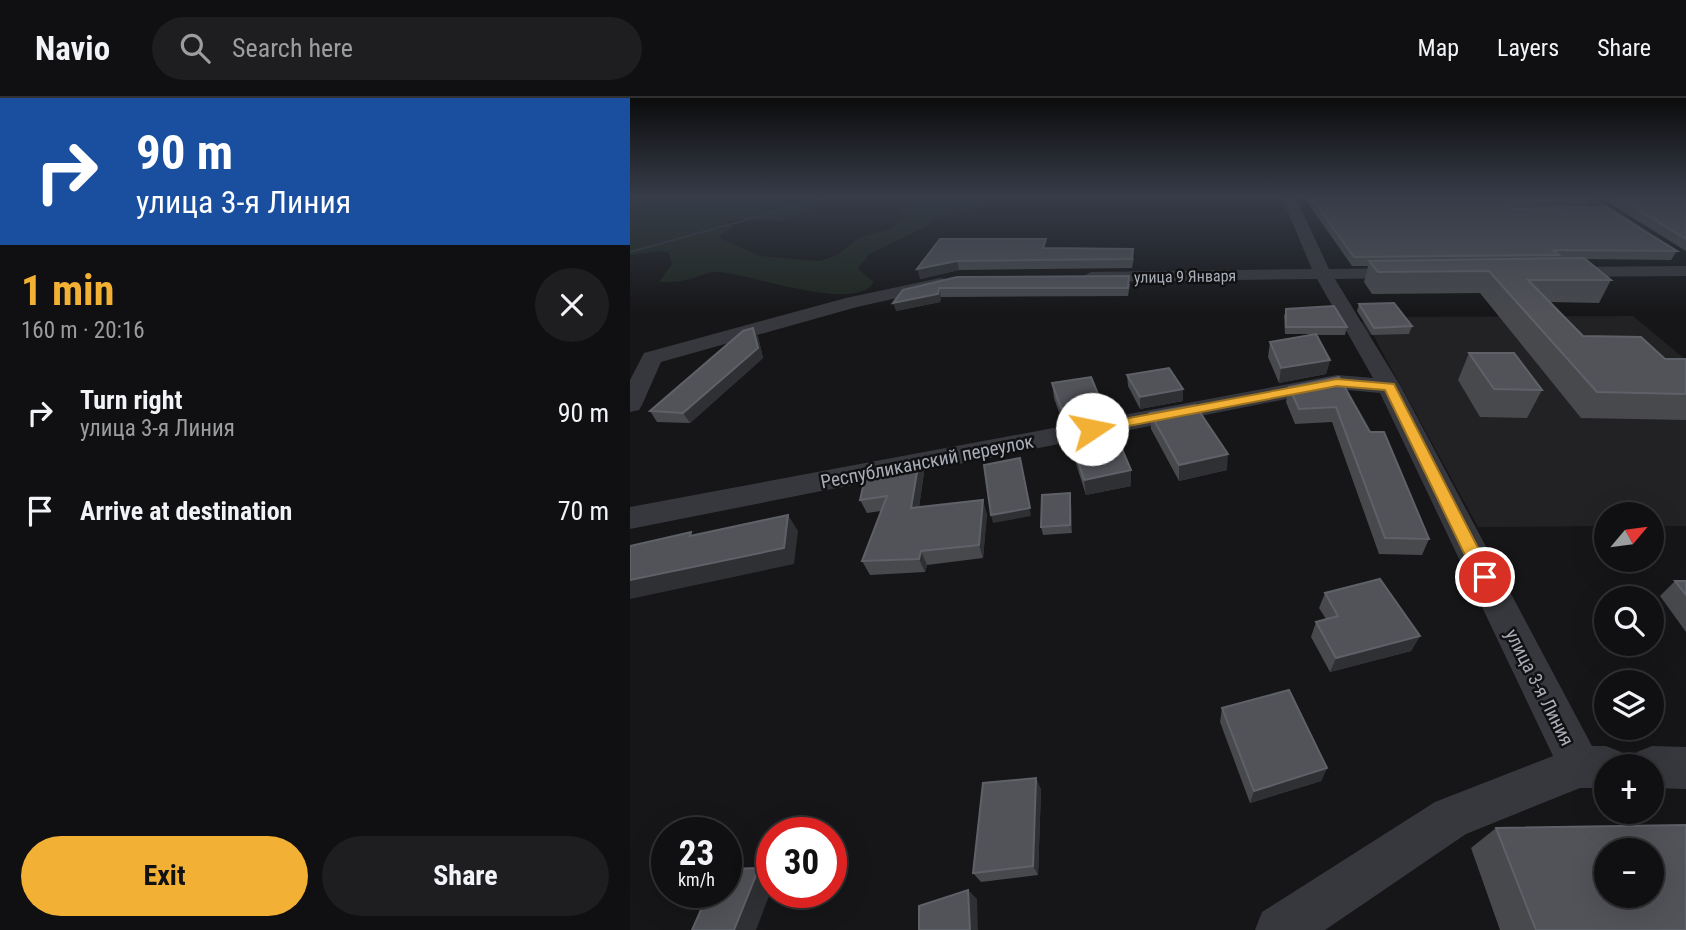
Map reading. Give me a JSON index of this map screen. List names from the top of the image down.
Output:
{
  "streets": {
    "street": ["улица 9 Января", "Республиканский переулок", "улица 3-я Линия"]
  },
  "crossings": [
    ["улица 9 Января", "улица 3-я Линия"],
    ["Республиканский переулок", "улица 3-я Линия"]
  ],
  "north": "top right",
  "page": {
    "header": "Navio",
    "search": "Search here",
    "nav": ["Map", "Layers", "Share"],
    "turn": ["90 m", "улица 3-я Линия"],
    "heading": ["1 min", "160 m · 20:16"],
    "list": [
      {
        "name": "Turn right",
        "note": "улица 3-я Линия",
        "value": "90 m"
      },
      {
        "name": "Arrive at destination",
        "value": "70 m"
      }
    ],
    "map_buttons": ["+", "−"],
    "speed": "23 km/h",
    "limit": "30",
    "buttons": ["Exit", "Share"]
  }
}
